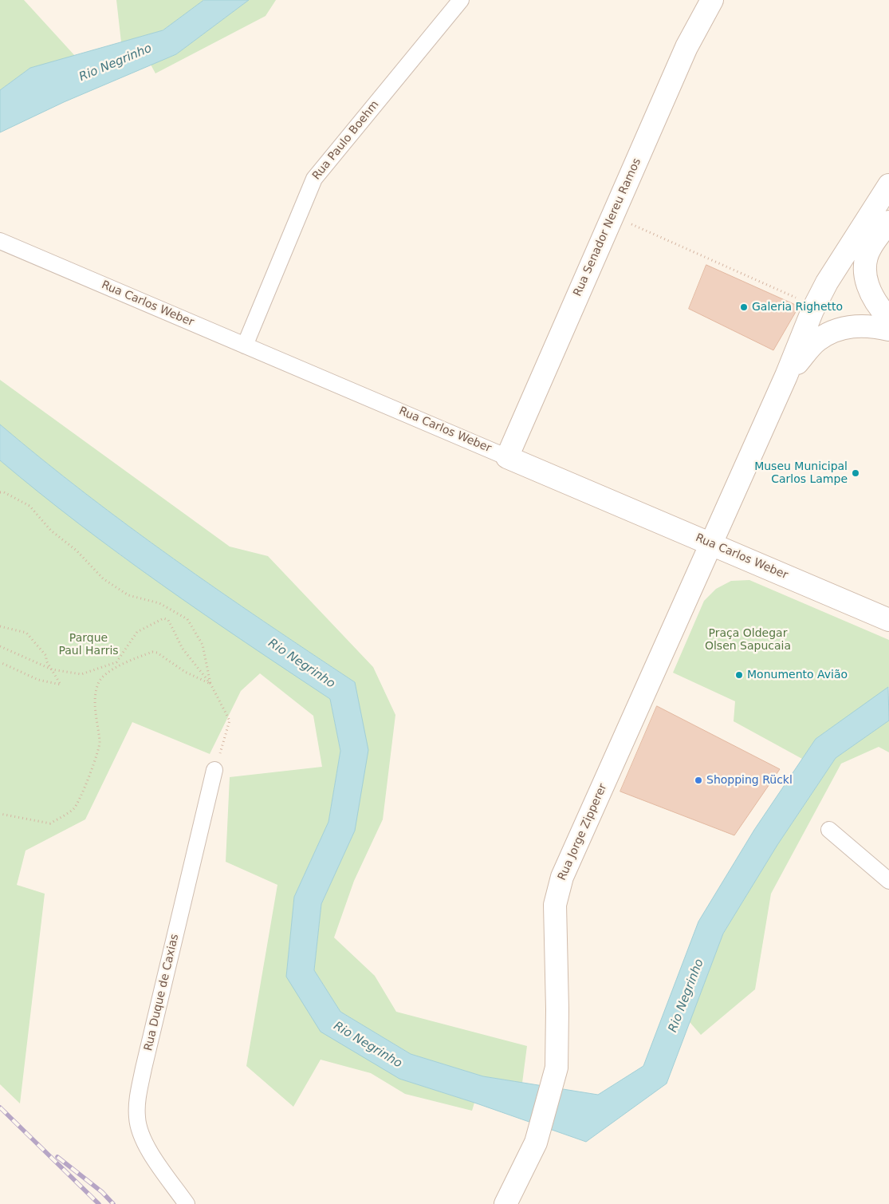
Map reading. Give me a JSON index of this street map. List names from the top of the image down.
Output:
{
  "streets": {
    "main road": ["Rua Senador Nereu Ramos", "Rua Carlos Weber", "Rua Jorge Zipperer"],
    "street": ["Rua Paulo Boehm", "Rua Duque de Caxias"]
  },
  "crossings": [
    ["Rua Paulo Boehm", "Rua Carlos Weber"],
    ["Rua Senador Nereu Ramos", "Rua Carlos Weber"],
    ["Rua Carlos Weber", "Rua Jorge Zipperer"]
  ],
  "water": ["Rio Negrinho"],
  "parks": ["Praça Oldegar Olsen Sapucaia", "Parque Paul Harris"],
  "places": [
    "Galeria Righetto",
    "Museu Municipal Carlos Lampe",
    "Monumento Avião",
    "Shopping Rückl"
  ]
}
